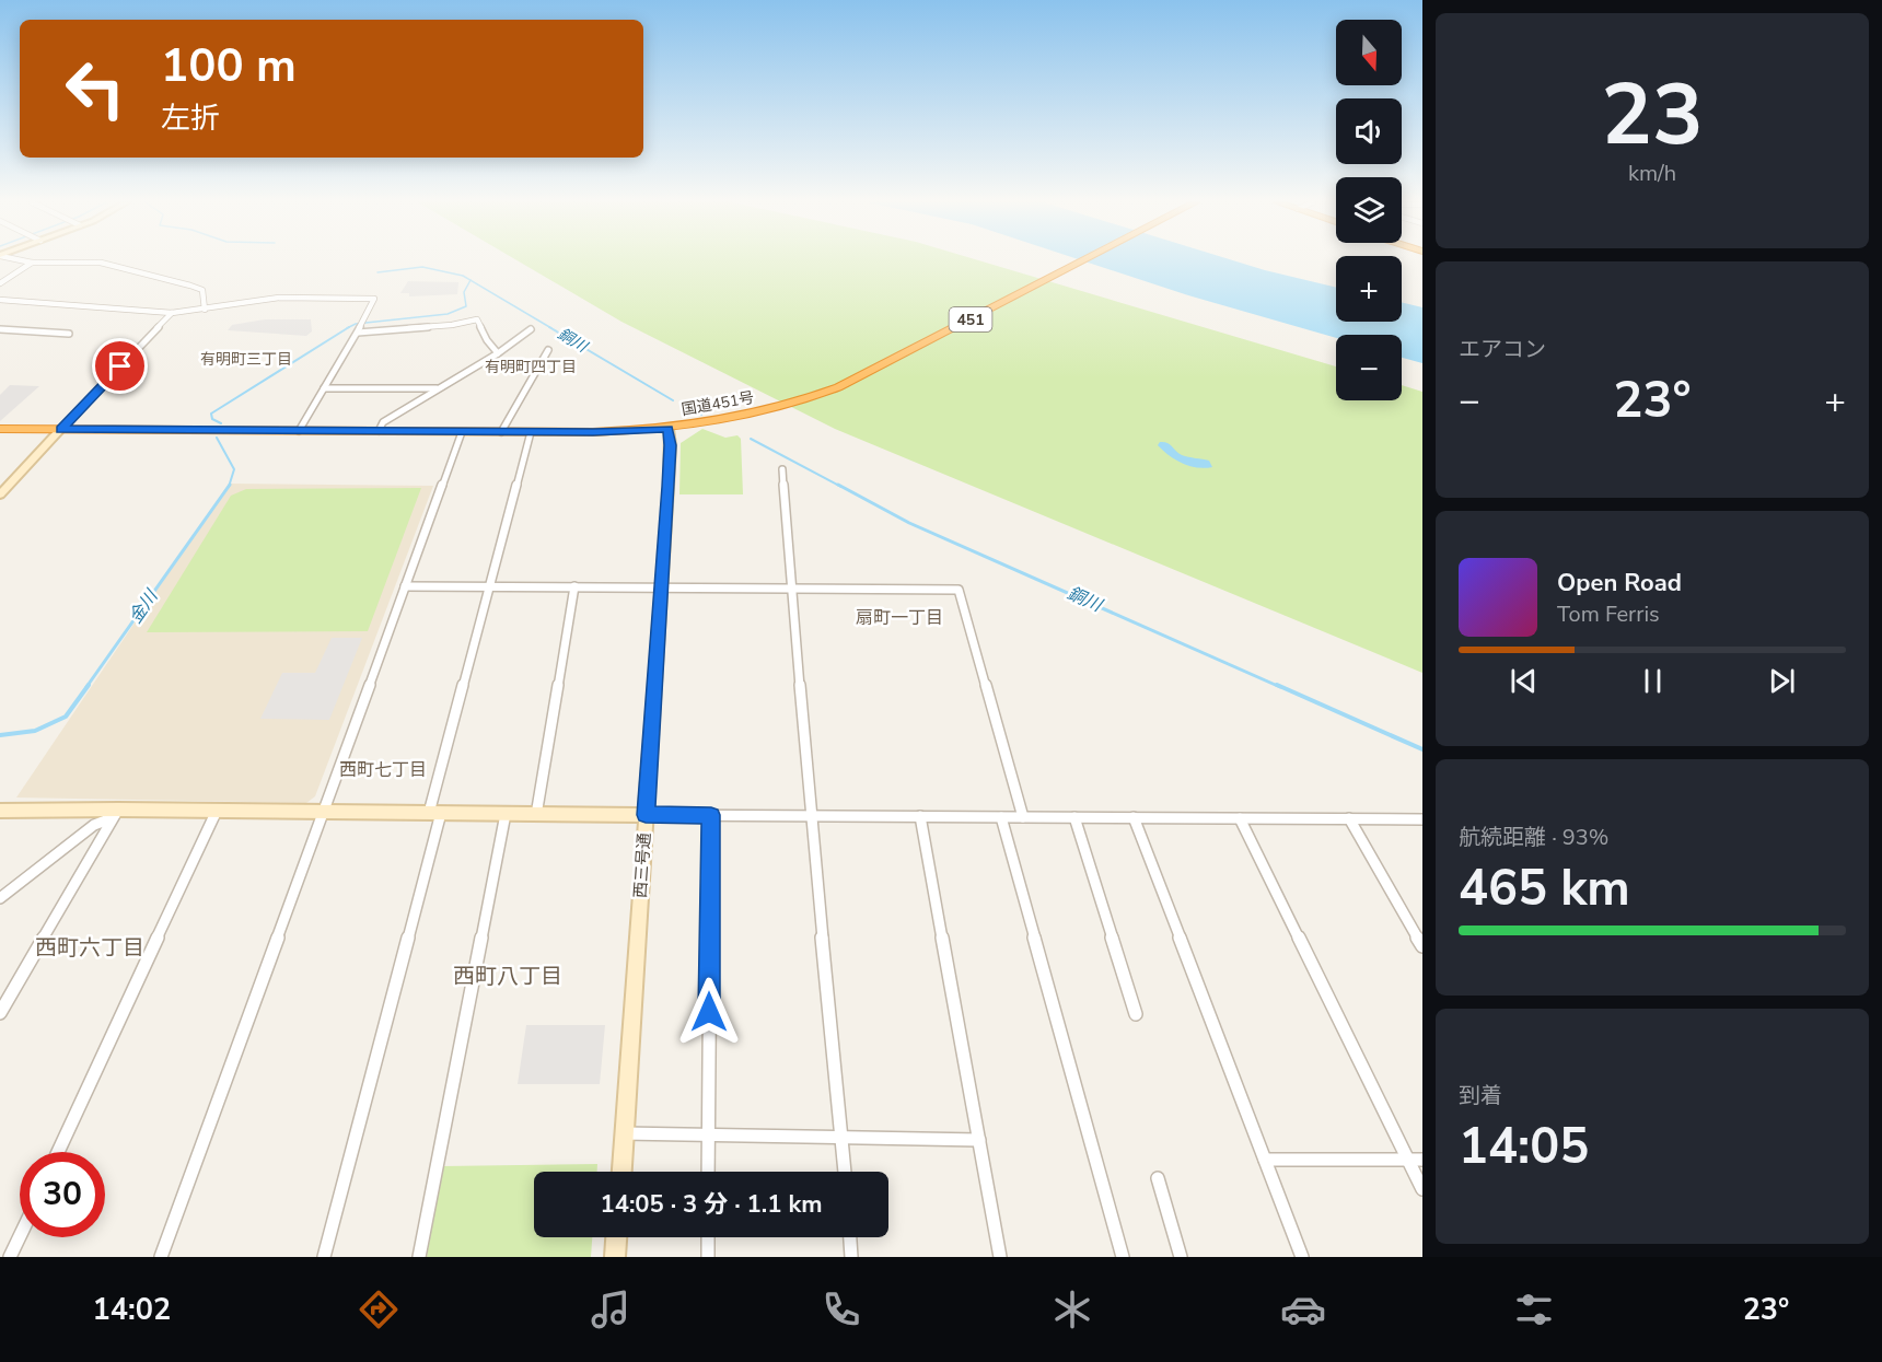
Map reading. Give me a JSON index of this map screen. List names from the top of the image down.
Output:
{
  "streets": {
    "highway": ["451", "国道451号"],
    "street": ["西三号通"]
  },
  "crossings": [
    ["国道451号", "西三号通"]
  ],
  "districts": [
    "有明町三丁目",
    "有明町四丁目",
    "扇町一丁目",
    "西町七丁目",
    "西町六丁目",
    "西町八丁目"
  ],
  "water": ["銅川", "金川"],
  "north": "bottom",
  "page": {
    "tile": [
      ["23", "km/h"],
      "エアコン",
      ["航続距離 · 93%", "465 km"],
      ["到着", "14:05"]
    ],
    "map_buttons": ["+", "−"],
    "turn": ["100 m", "左折"],
    "heat": ["−", "23°", "+"],
    "song": ["Open Road", "Tom Ferris"],
    "limit": "30",
    "trip": "14:05 · 3 分 · 1.1 km",
    "tabs": ["14:02", "23°"]
  }
}
